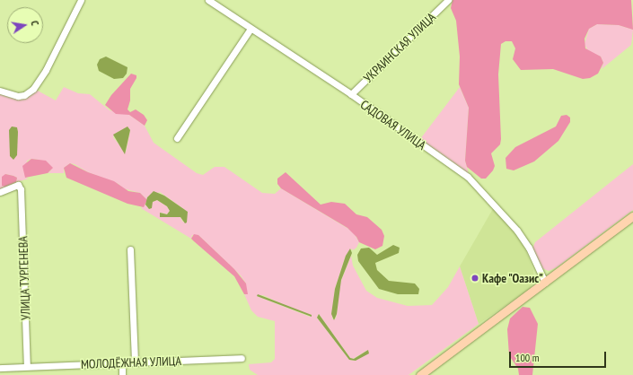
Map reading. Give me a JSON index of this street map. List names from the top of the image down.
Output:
{
  "streets": {
    "street": [
      "УКРАИНСКАЯ УЛИЦА",
      "САДОВАЯ УЛИЦА",
      "УЛИЦА ТУРГЕНЕВА",
      "МОЛОДЁЖНАЯ УЛИЦА"
    ]
  },
  "crossings": [
    ["УКРАИНСКАЯ УЛИЦА", "САДОВАЯ УЛИЦА"],
    ["УЛИЦА ТУРГЕНЕВА", "МОЛОДЁЖНАЯ УЛИЦА"]
  ],
  "places": ["Кафе \"Оазис\""],
  "scale_bar": "100 m",
  "north": "right"
}
